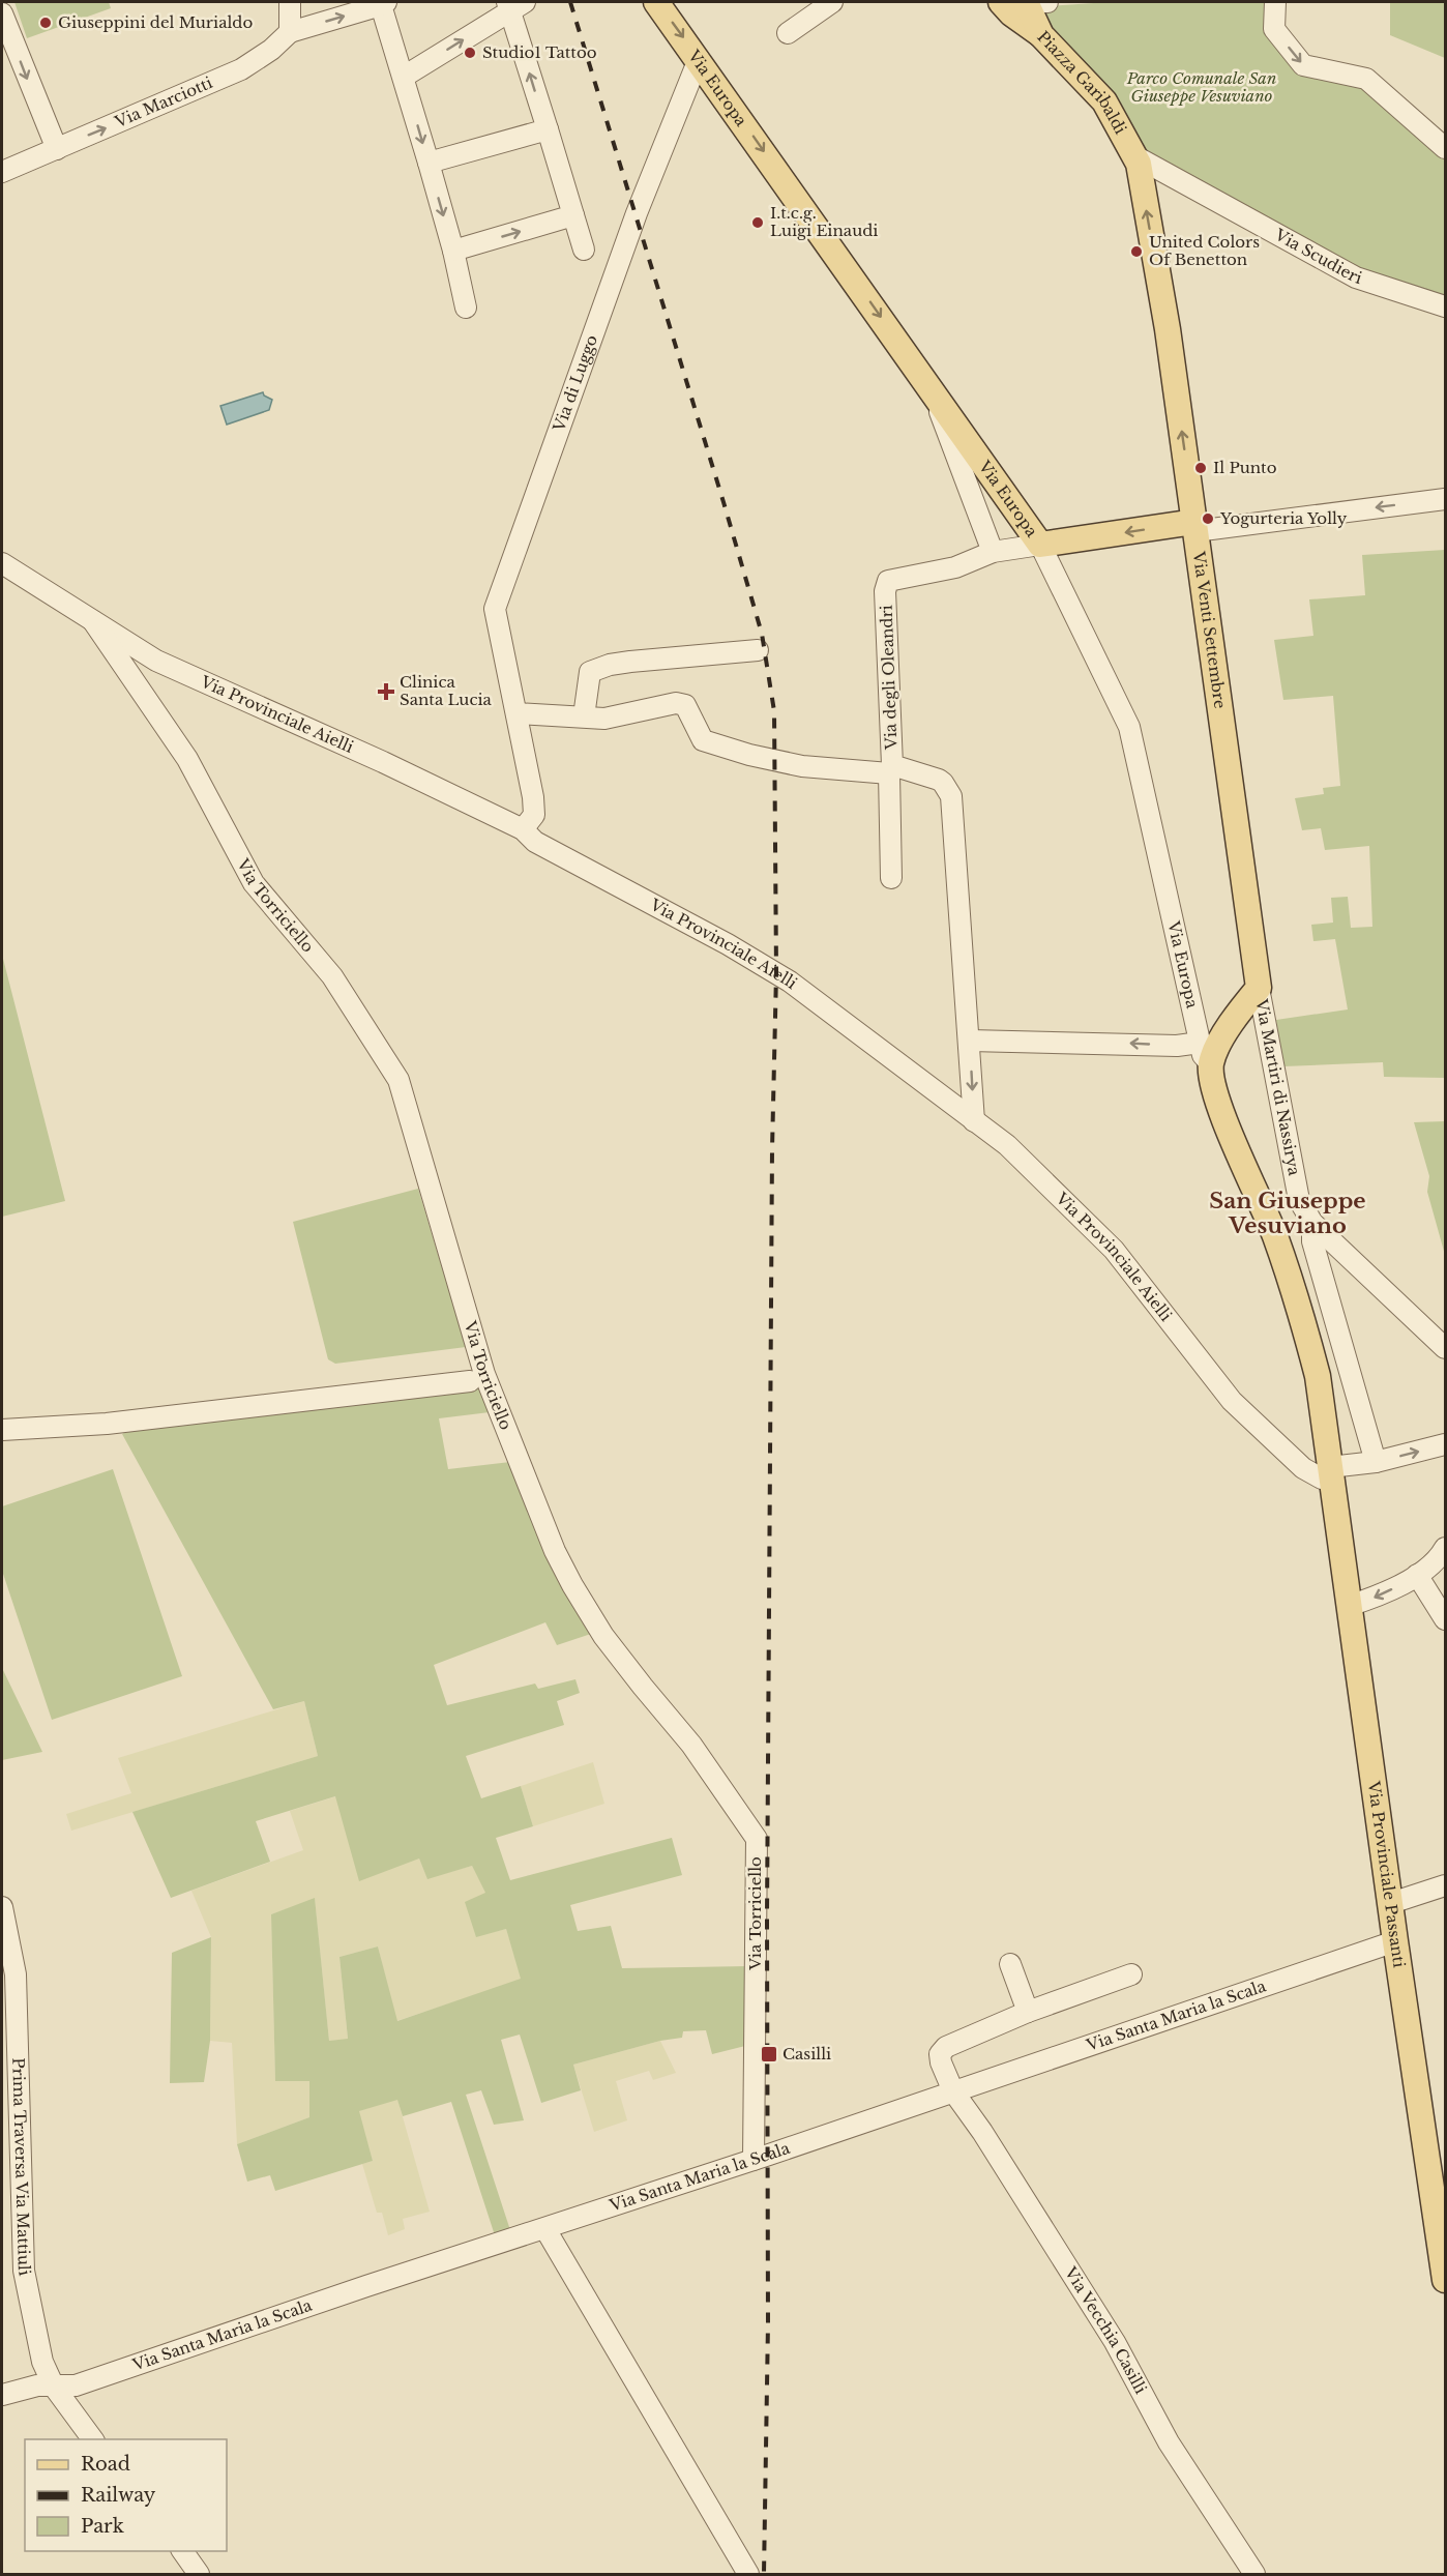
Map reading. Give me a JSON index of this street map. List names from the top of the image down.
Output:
{
  "streets": {
    "main road": [
      "Piazza Garibaldi",
      "Via Europa",
      "Via Venti Settembre",
      "Via Provinciale Passanti"
    ],
    "street": [
      "Via Marciotti",
      "Via Scudieri",
      "Via di Luggo",
      "Via degli Oleandri",
      "Via Provinciale Aielli",
      "Via Torriciello",
      "Via Martiri di Nassirya",
      "Via Santa Maria la Scala",
      "Prima Traversa Via Mattiuli",
      "Via Vecchia Casilli"
    ]
  },
  "crossings": [
    ["Piazza Garibaldi", "Via Scudieri"],
    ["Piazza Garibaldi", "Via Venti Settembre"],
    ["Via Europa", "Via di Luggo"],
    ["Via Europa", "Via degli Oleandri"],
    ["Via Europa", "Via Provinciale Passanti"],
    ["Via Scudieri", "Via Venti Settembre"],
    ["Via di Luggo", "Via Provinciale Aielli"],
    ["Via Venti Settembre", "Via Martiri di Nassirya"],
    ["Via degli Oleandri", "Via Provinciale Aielli"],
    ["Via Provinciale Aielli", "Via Torriciello"],
    ["Via Provinciale Aielli", "Via Provinciale Passanti"],
    ["Via Torriciello", "Via Santa Maria la Scala"],
    ["Via Provinciale Passanti", "Via Santa Maria la Scala"],
    ["Via Santa Maria la Scala", "Prima Traversa Via Mattiuli"],
    ["Via Santa Maria la Scala", "Via Vecchia Casilli"]
  ],
  "one_way": ["Via Europa", "Via Marciotti", "Via Venti Settembre"],
  "districts": ["San Giuseppe Vesuviano"],
  "parks": ["Parco Comunale San Giuseppe Vesuviano"],
  "places": {
    "other": [
      "Giuseppini del Murialdo",
      "Studio1 Tattoo",
      "I.t.c.g. Luigi Einaudi",
      "United Colors Of Benetton",
      "Il Punto",
      "Yogurteria Yolly"
    ],
    "health": ["Clinica Santa Lucia"],
    "transit": ["Casilli"]
  },
  "legend": ["Road", "Railway", "Park"]
}
